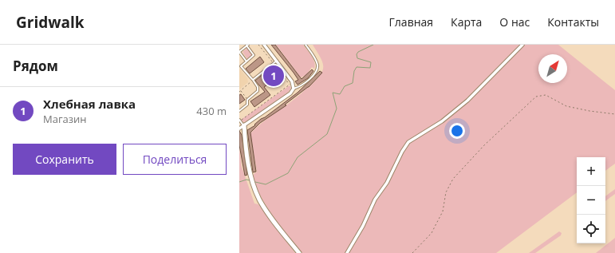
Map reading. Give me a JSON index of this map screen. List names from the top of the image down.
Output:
{
  "north": "top right",
  "page": {
    "header": "Gridwalk",
    "nav": [
      "Главная",
      "Карта",
      "О нас",
      "Контакты"
    ],
    "heading": "Рядом",
    "pins": "1",
    "list": [
      {
        "mark": "1",
        "name": "Хлебная лавка",
        "note": "Магазин",
        "value": "430 m"
      }
    ],
    "buttons": ["Сохранить", "Поделиться"],
    "map_buttons": ["+", "−"]
  }
}
